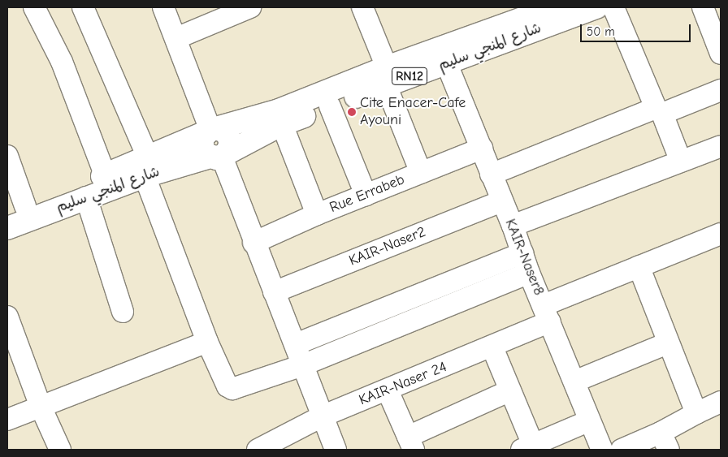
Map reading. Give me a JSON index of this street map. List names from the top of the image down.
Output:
{
  "streets": {
    "main road": ["شارع المنجي سليم", "RN12"],
    "street": [
      "Rue Errabeb",
      "KAIR-Naser2",
      "KAIR-Naser8",
      "KAIR-Naser 24"
    ]
  },
  "crossings": [
    ["شارع المنجي سليم", "KAIR-Naser8"],
    ["Rue Errabeb", "KAIR-Naser8"],
    ["KAIR-Naser2", "KAIR-Naser8"],
    ["KAIR-Naser8", "KAIR-Naser 24"]
  ],
  "places": ["Cite Enacer-Cafe Ayouni"],
  "scale_bar": "50 m"
}
